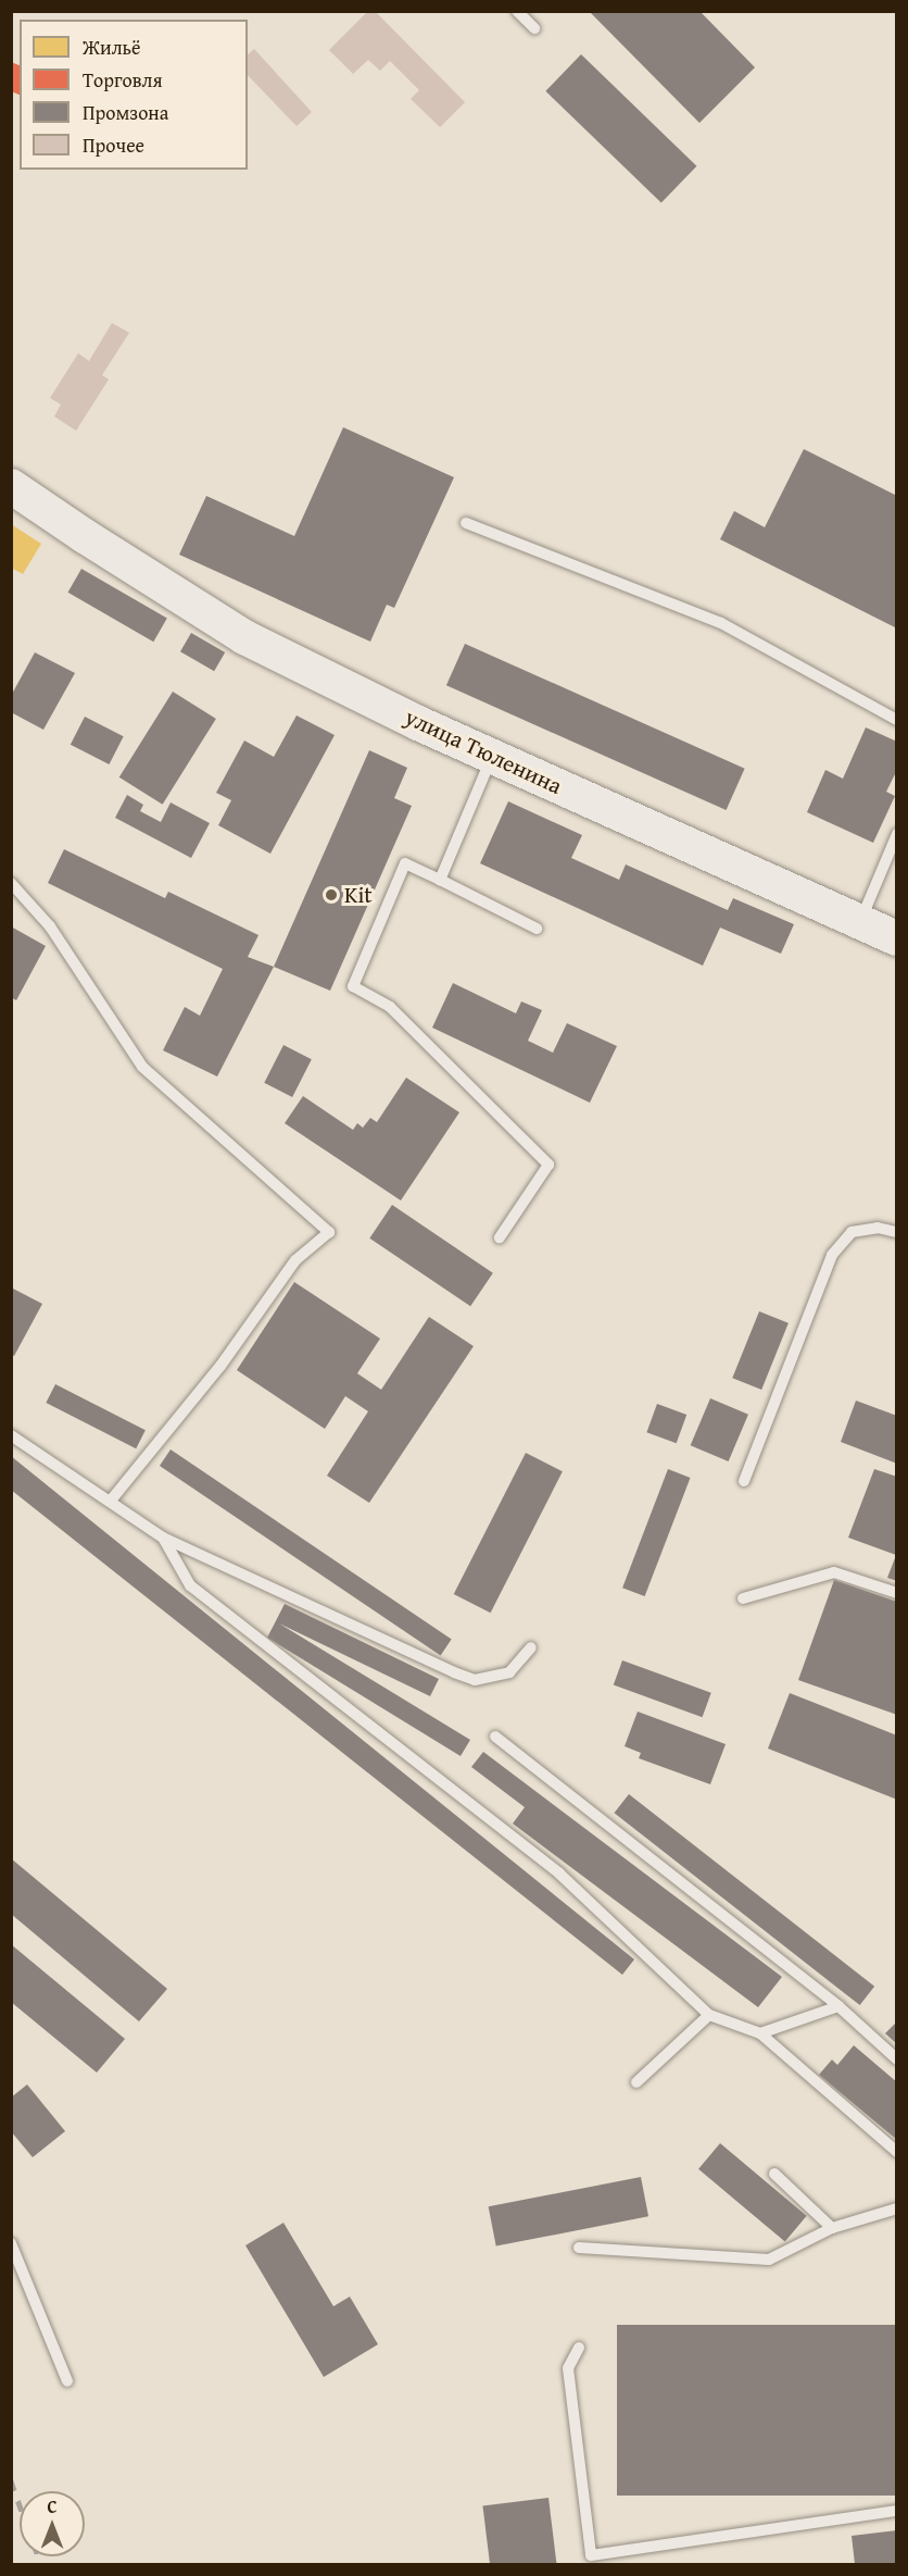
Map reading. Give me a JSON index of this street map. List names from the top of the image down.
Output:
{
  "streets": {
    "main road": ["улица Тюленина"]
  },
  "places": ["Kit"],
  "legend": [
    "Жильё",
    "Торговля",
    "Промзона",
    "Прочее"
  ],
  "north": "top"
}
